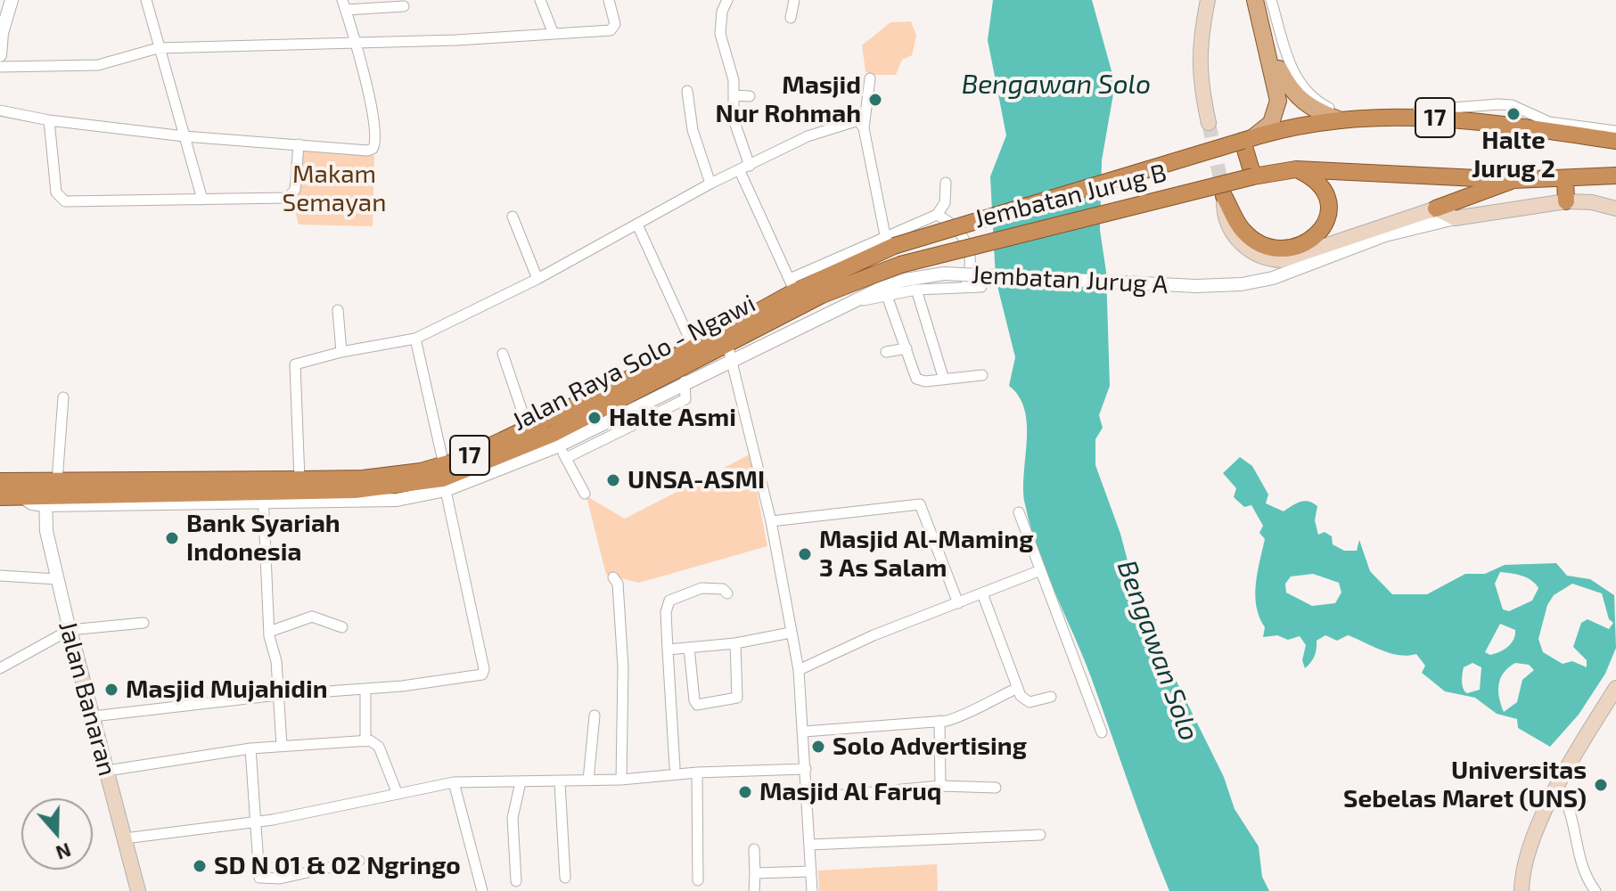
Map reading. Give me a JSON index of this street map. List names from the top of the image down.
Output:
{
  "streets": {
    "highway": ["17", "Jembatan Jurug B", "Jalan Raya Solo - Ngawi"],
    "main road": ["Jalan Banaran"],
    "street": ["Jembatan Jurug A"]
  },
  "crossings": [
    ["17", "Jembatan Jurug B"],
    ["17", "Jalan Raya Solo - Ngawi"],
    ["Jembatan Jurug B", "Jalan Raya Solo - Ngawi"],
    ["Jembatan Jurug A", "Jalan Raya Solo - Ngawi"],
    ["Jalan Raya Solo - Ngawi", "Jalan Banaran"]
  ],
  "water": ["Bengawan Solo"],
  "parks": ["Makam Semayan"],
  "places": [
    "Masjid Nur Rohmah",
    "Halte Jurug 2",
    "Halte Asmi",
    "UNSA-ASMI",
    "Bank Syariah Indonesia",
    "Masjid Al-Maming 3 As Salam",
    "Masjid Mujahidin",
    "Solo Advertising",
    "Universitas Sebelas Maret (UNS)",
    "Masjid Al Faruq",
    "SD N 01 & 02 Ngringo"
  ],
  "north": "bottom"
}
